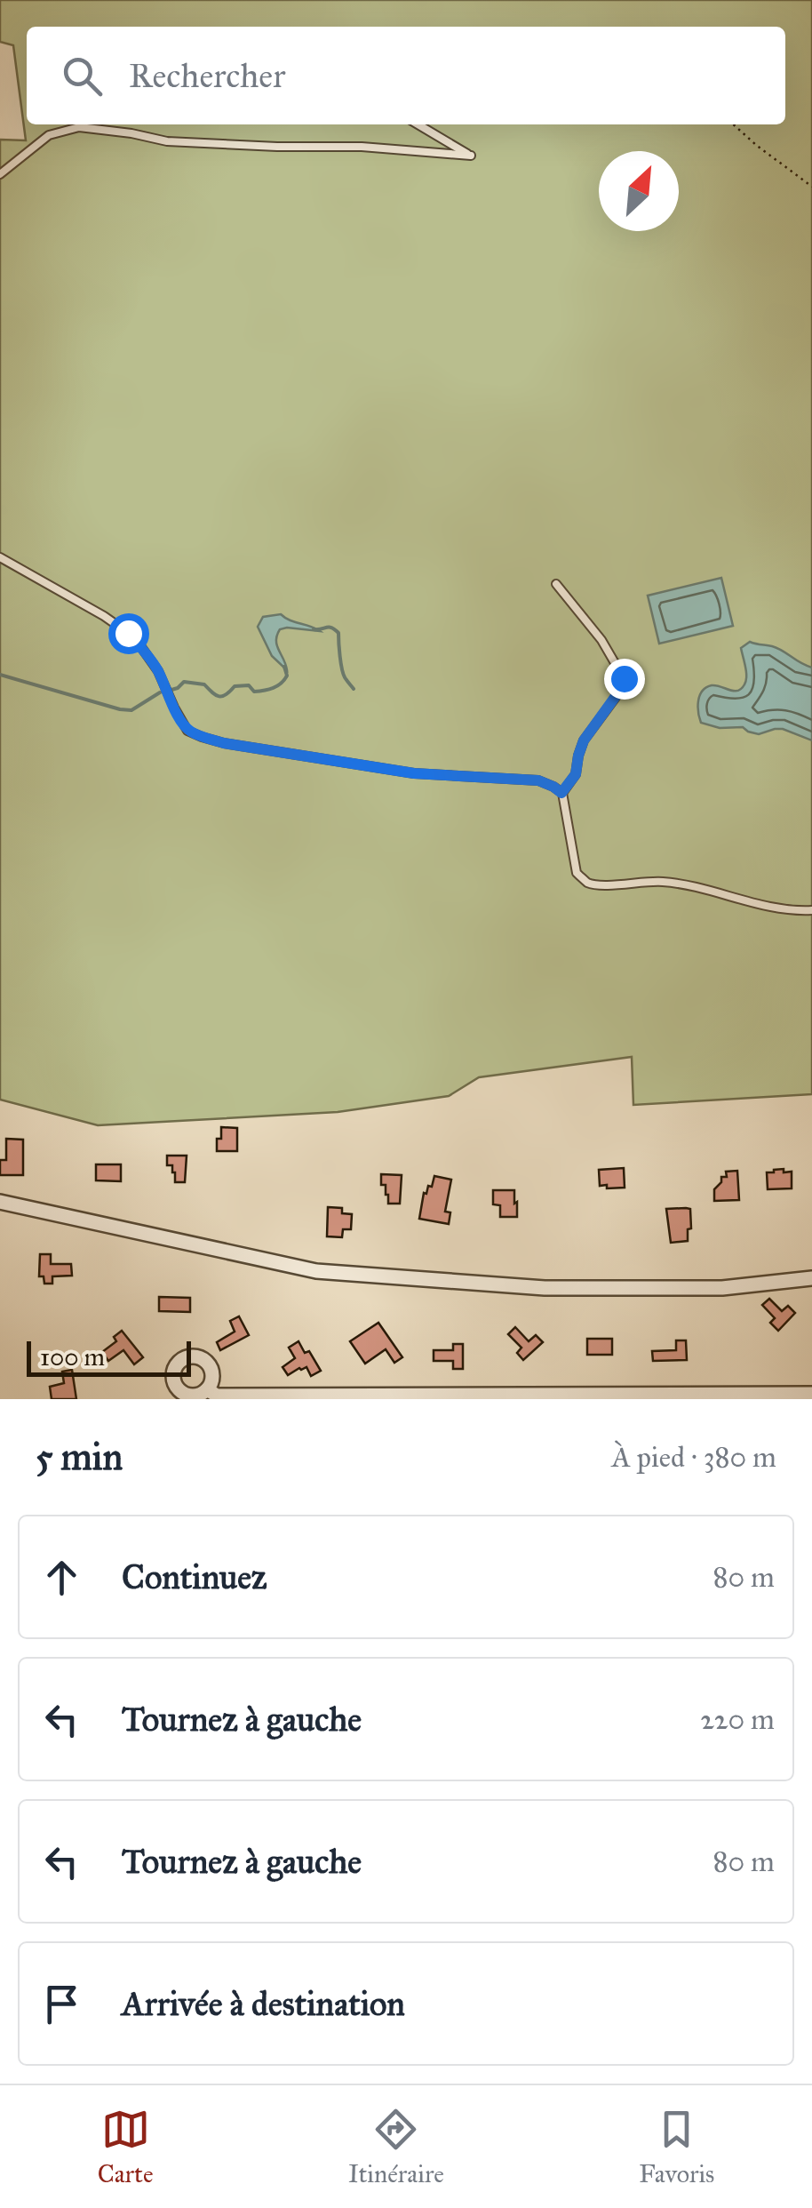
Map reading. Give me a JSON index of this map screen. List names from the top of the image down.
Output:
{
  "scale_bar": "100 m",
  "north": "top right",
  "page": {
    "search": "Rechercher",
    "scale": "100 m",
    "heading": ["5 min", "À pied · 380 m"],
    "list": [
      ["Continuez", "80 m"],
      ["Tournez à gauche", "220 m"],
      ["Tournez à gauche", "80 m"],
      "Arrivée à destination"
    ],
    "nav": ["Carte", "Itinéraire", "Favoris"]
  }
}
